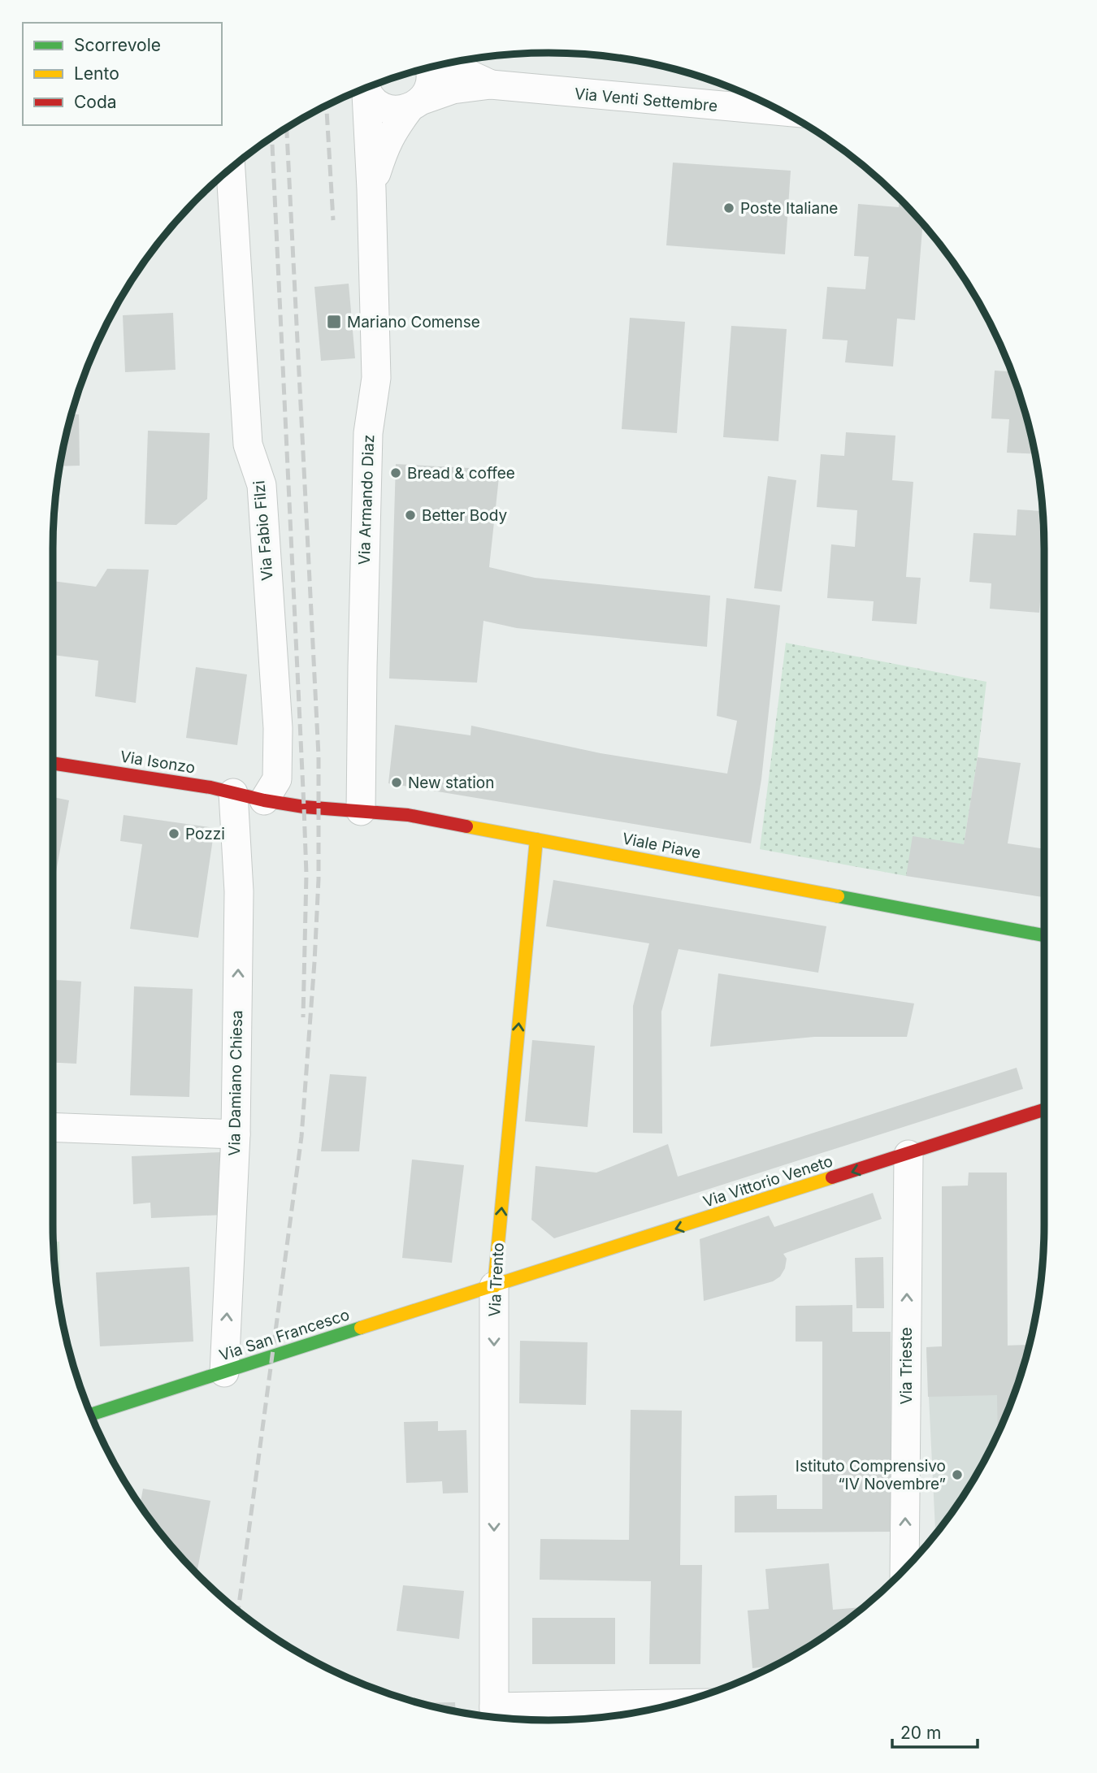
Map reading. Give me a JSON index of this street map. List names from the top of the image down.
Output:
{
  "streets": {
    "street": [
      "Via Venti Settembre",
      "Via Armando Diaz",
      "Via Fabio Filzi",
      "Via Isonzo",
      "Viale Piave",
      "Via Damiano Chiesa",
      "Via Vittorio Veneto",
      "Via Trento",
      "Via San Francesco",
      "Via Trieste"
    ]
  },
  "crossings": [
    ["Via Venti Settembre", "Via Armando Diaz"],
    ["Via Armando Diaz", "Viale Piave"],
    ["Via Fabio Filzi", "Via Isonzo"],
    ["Via Fabio Filzi", "Viale Piave"],
    ["Via Isonzo", "Viale Piave"],
    ["Via Isonzo", "Via Damiano Chiesa"],
    ["Viale Piave", "Via Trento"],
    ["Via Damiano Chiesa", "Via San Francesco"],
    ["Via Vittorio Veneto", "Via Trento"],
    ["Via Vittorio Veneto", "Via San Francesco"],
    ["Via Vittorio Veneto", "Via Trieste"],
    ["Via Trento", "Via San Francesco"]
  ],
  "one_way": ["Via Damiano Chiesa", "Via Vittorio Veneto", "Via Trieste"],
  "places": {
    "other": [
      "Poste Italiane",
      "Bread & coffee",
      "Better Body",
      "New station",
      "Pozzi",
      "Istituto Comprensivo “IV Novembre”"
    ],
    "transit": ["Mariano Comense"]
  },
  "legend": ["Scorrevole", "Lento", "Coda"],
  "scale_bar": "20 m"
}
